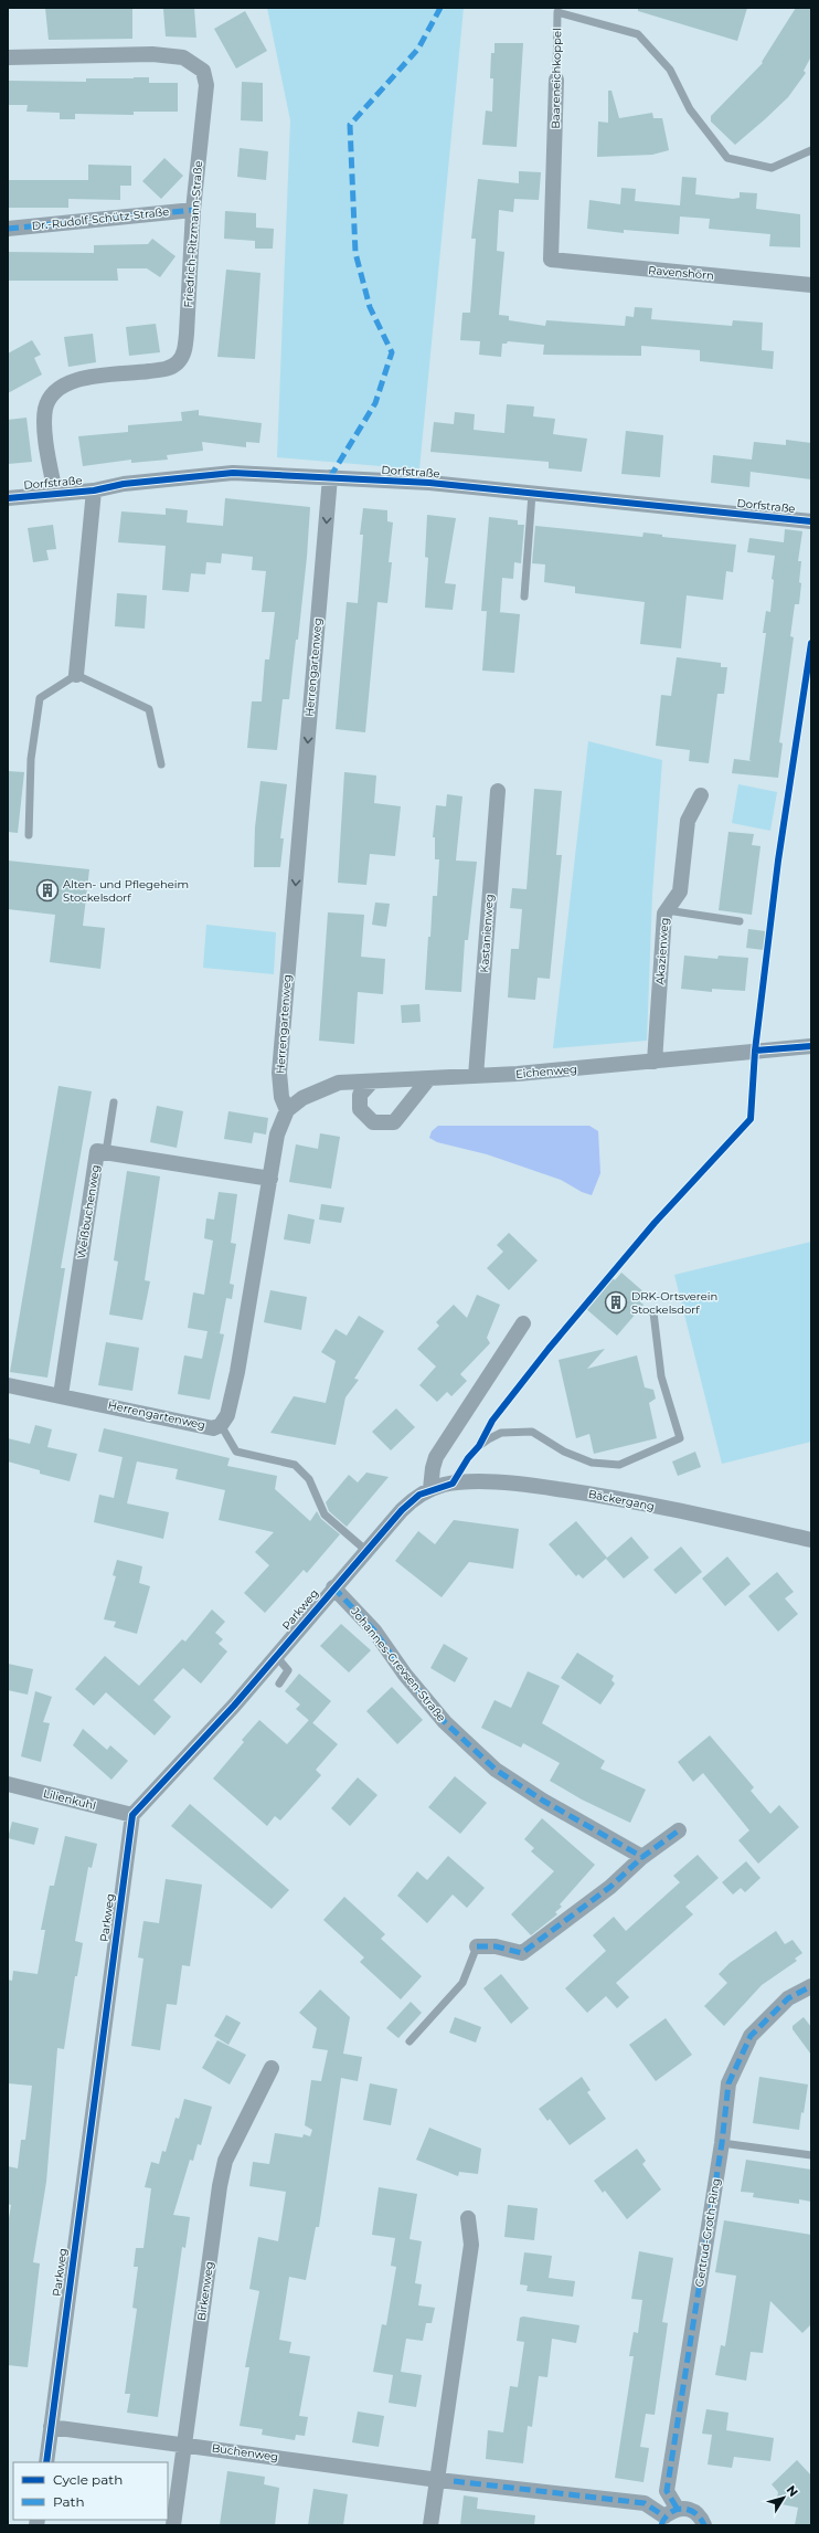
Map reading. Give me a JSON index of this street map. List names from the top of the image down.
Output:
{
  "streets": {
    "street": [
      "Baareneichkoppel",
      "Dr.-Rudolf-Schütz-Straße",
      "Friedrich-Ritzmann-Straße",
      "Ravenshörn",
      "Dorfstraße",
      "Herrengartenweg",
      "Kastanienweg",
      "Akazienweg",
      "Eichenweg",
      "Weißbuchenweg",
      "Bäckergang",
      "Parkweg",
      "Johannes-Grevsen-Straße",
      "Lilienkuhl",
      "Gertrud-Groth-Ring",
      "Birkenweg",
      "Buchenweg"
    ]
  },
  "crossings": [
    ["Baareneichkoppel", "Ravenshörn"],
    ["Dr.-Rudolf-Schütz-Straße", "Friedrich-Ritzmann-Straße"],
    ["Friedrich-Ritzmann-Straße", "Dorfstraße"],
    ["Dorfstraße", "Herrengartenweg"],
    ["Herrengartenweg", "Eichenweg"],
    ["Herrengartenweg", "Weißbuchenweg"],
    ["Kastanienweg", "Eichenweg"],
    ["Akazienweg", "Eichenweg"],
    ["Bäckergang", "Parkweg"],
    ["Parkweg", "Johannes-Grevsen-Straße"],
    ["Parkweg", "Lilienkuhl"],
    ["Parkweg", "Buchenweg"],
    ["Birkenweg", "Buchenweg"]
  ],
  "one_way": ["Herrengartenweg"],
  "places": {
    "building": ["Alten- und Pflegeheim Stockelsdorf", "DRK-Ortsverein Stockelsdorf"]
  },
  "legend": ["Cycle path", "Path"],
  "north": "top right"
}
